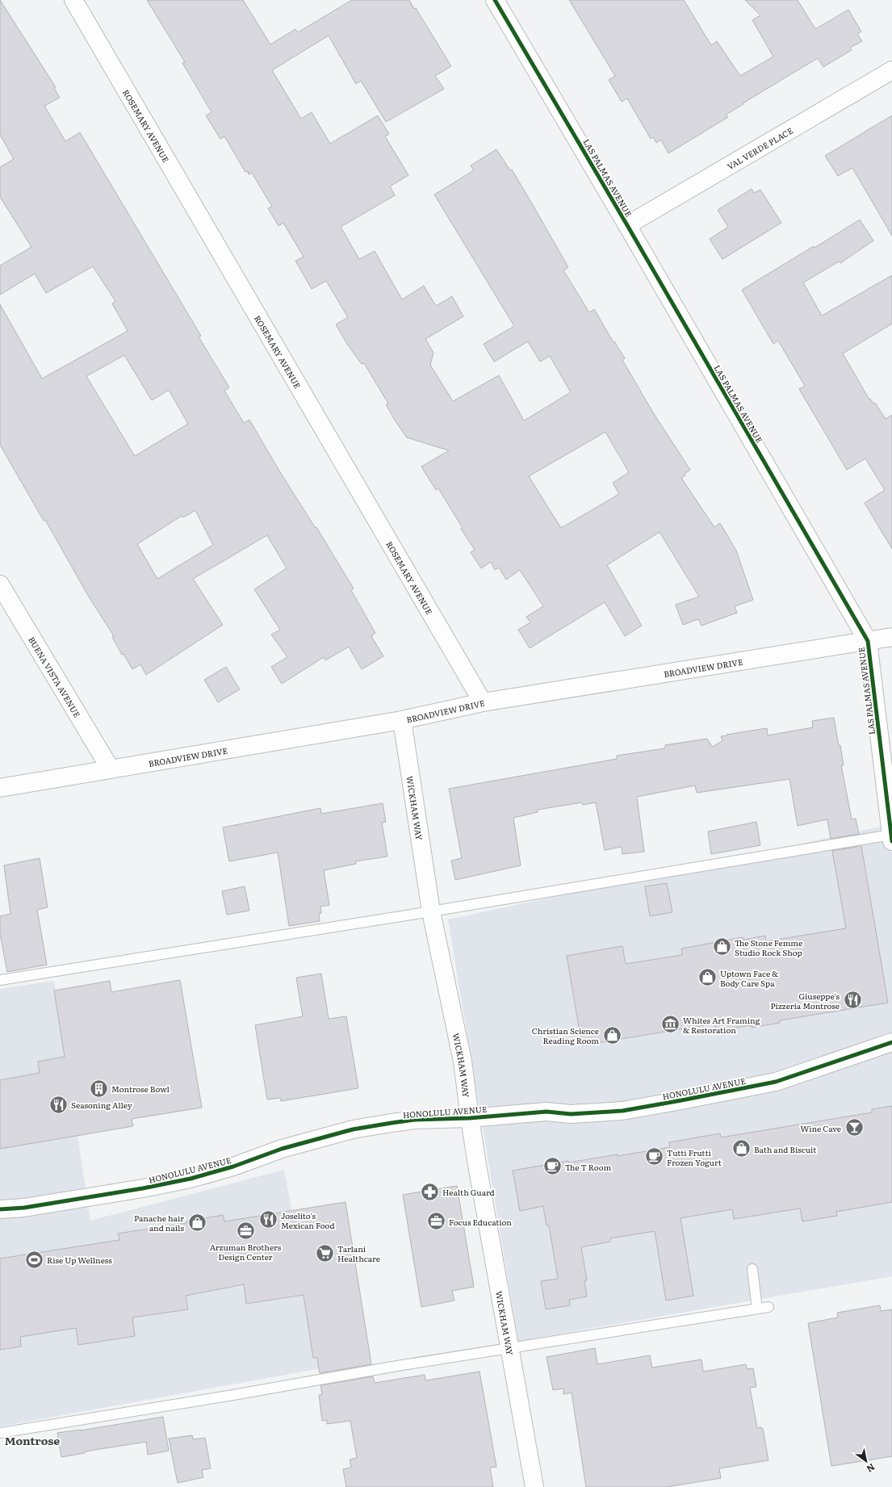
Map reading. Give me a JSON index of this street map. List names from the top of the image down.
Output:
{
  "streets": {
    "street": [
      "ROSEMARY AVENUE",
      "VAL VERDE PLACE",
      "LAS PALMAS AVENUE",
      "BROADVIEW DRIVE",
      "BUENA VISTA AVENUE",
      "WICKHAM WAY",
      "HONOLULU AVENUE"
    ]
  },
  "crossings": [
    ["ROSEMARY AVENUE", "BROADVIEW DRIVE"],
    ["VAL VERDE PLACE", "LAS PALMAS AVENUE"],
    ["LAS PALMAS AVENUE", "BROADVIEW DRIVE"],
    ["BROADVIEW DRIVE", "BUENA VISTA AVENUE"],
    ["BROADVIEW DRIVE", "WICKHAM WAY"],
    ["WICKHAM WAY", "HONOLULU AVENUE"]
  ],
  "districts": ["Montrose"],
  "places": {
    "shop": [
      "The Stone Femme Studio Rock Shop",
      "Uptown Face & Body Care Spa",
      "Christian Science Reading Room",
      "Bath and Biscuit",
      "Panache hair and nails"
    ],
    "restaurant": ["Giuseppe's Pizzeria Montrose", "Seasoning Alley", "Joselito's Mexican Food"],
    "museum": ["Whites Art Framing & Restoration"],
    "building": ["Montrose Bowl"],
    "bar": ["Wine Cave"],
    "cafe": ["Tutti Frutti Frozen Yogurt", "The T Room"],
    "pharmacy": ["Health Guard"],
    "office": ["Focus Education", "Arzuman Brothers Design Center"],
    "supermarket": ["Tarlani Healthcare"],
    "sports": ["Rise Up Wellness"]
  },
  "north": "bottom right"
}
